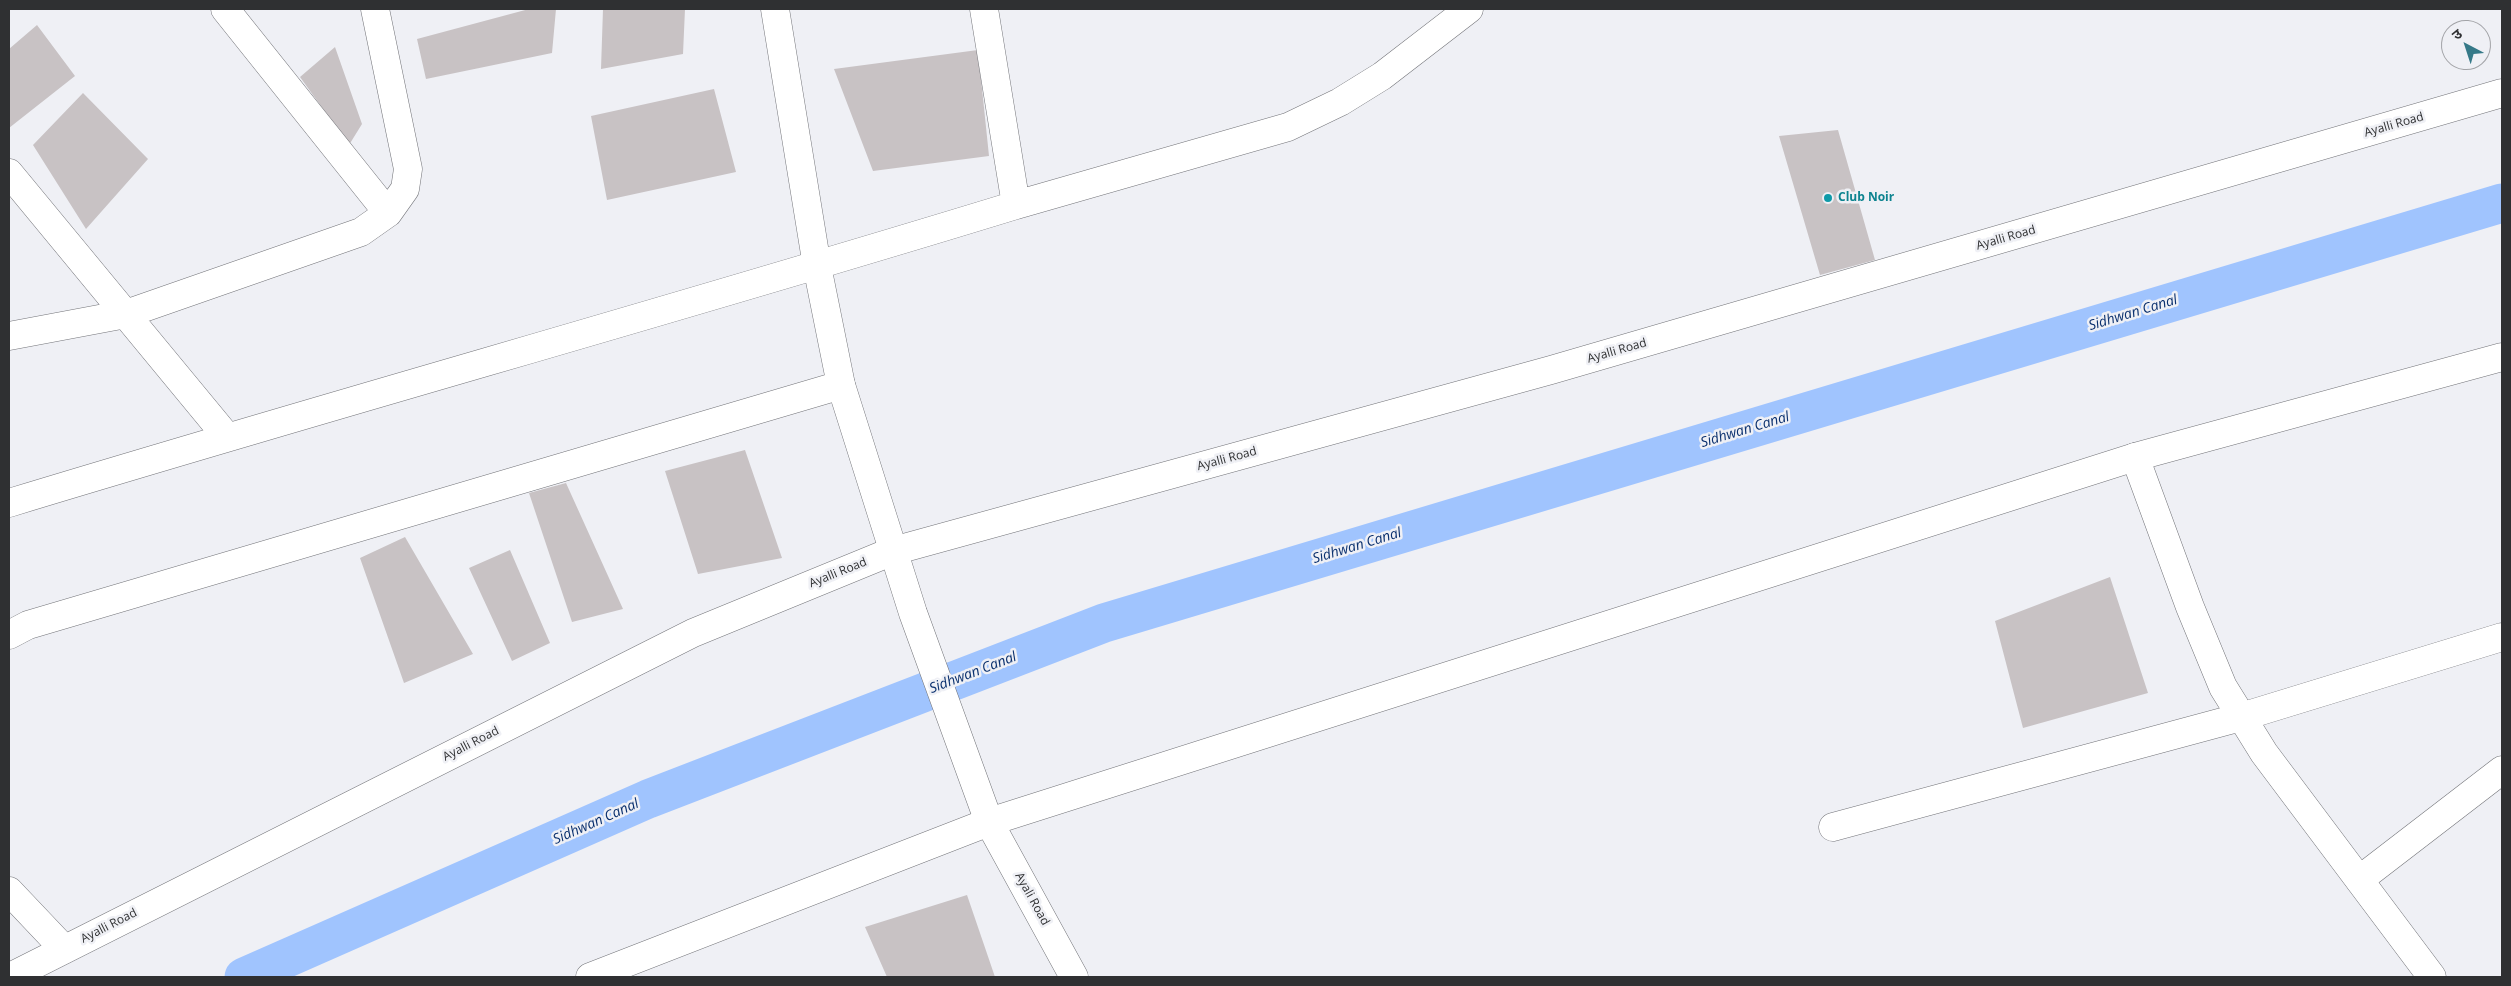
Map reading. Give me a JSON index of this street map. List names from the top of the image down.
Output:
{
  "streets": {
    "main road": ["Ayalli Road", "Ayali Road"]
  },
  "crossings": [
    ["Ayalli Road", "Ayali Road"]
  ],
  "water": ["Sidhwan Canal"],
  "places": ["Club Noir"],
  "north": "top left"
}
